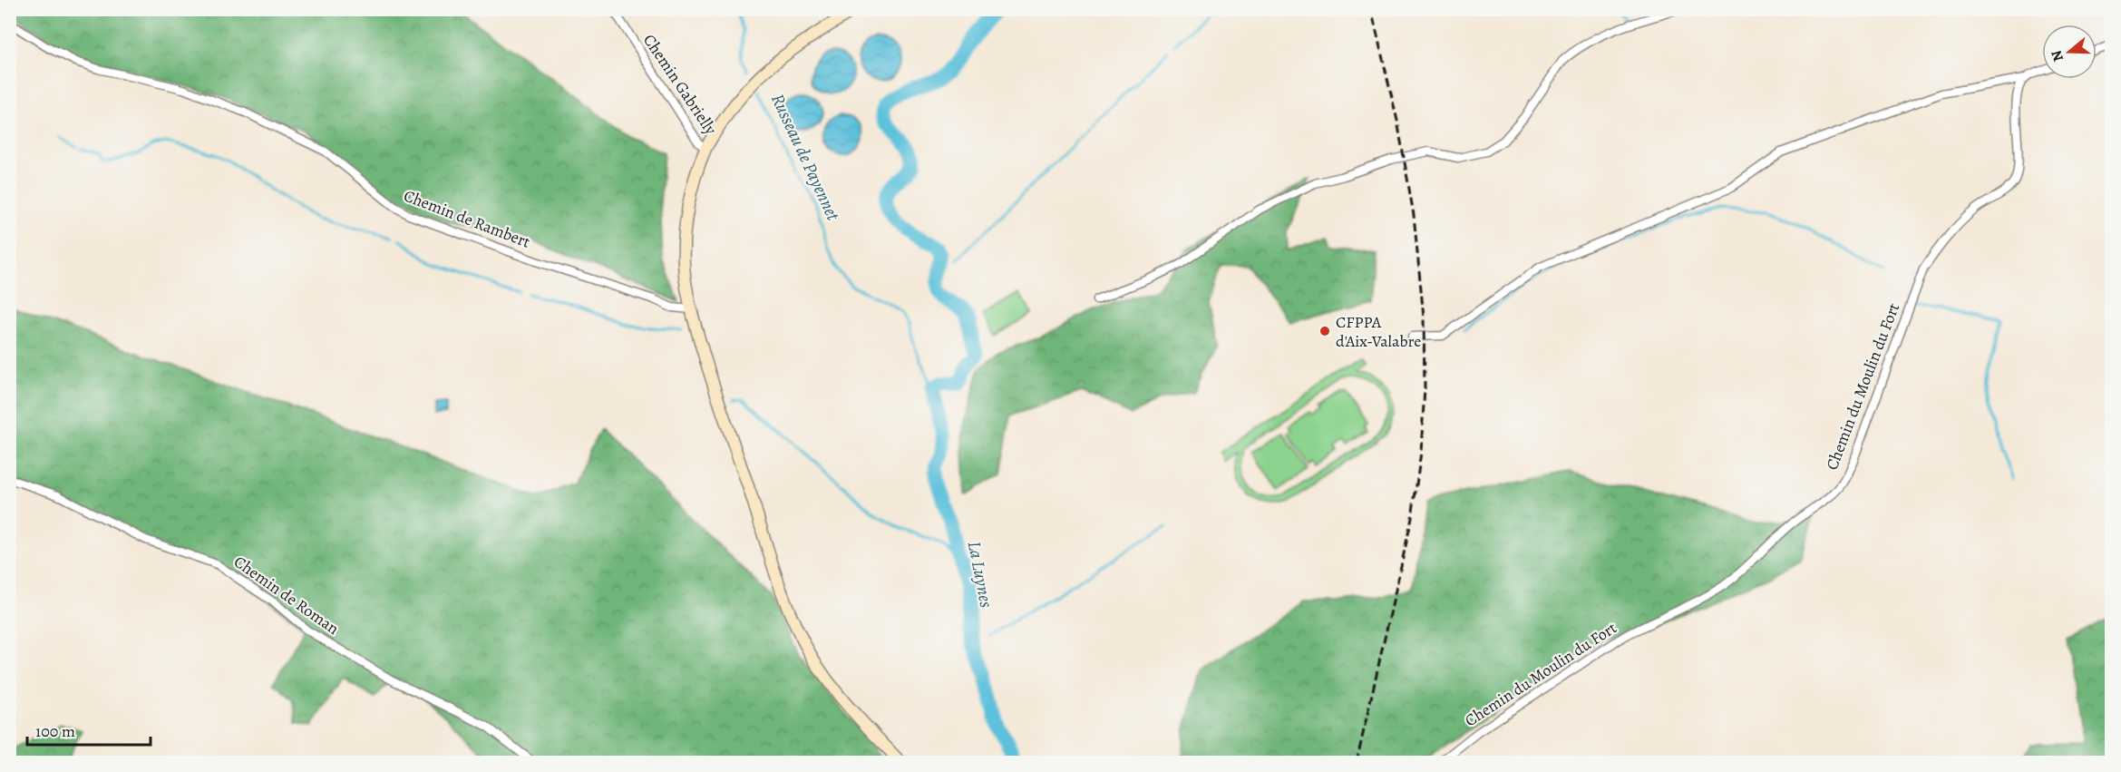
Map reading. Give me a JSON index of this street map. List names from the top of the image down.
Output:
{
  "streets": {
    "street": [
      "Chemin Gabrielly",
      "Chemin de Rambert",
      "Chemin du Moulin du Fort",
      "Chemin de Roman"
    ]
  },
  "water": ["Russeau de Payennet", "La Luynes"],
  "places": ["CFPPA d'Aix-Valabre"],
  "scale_bar": "100 m",
  "north": "left"
}
